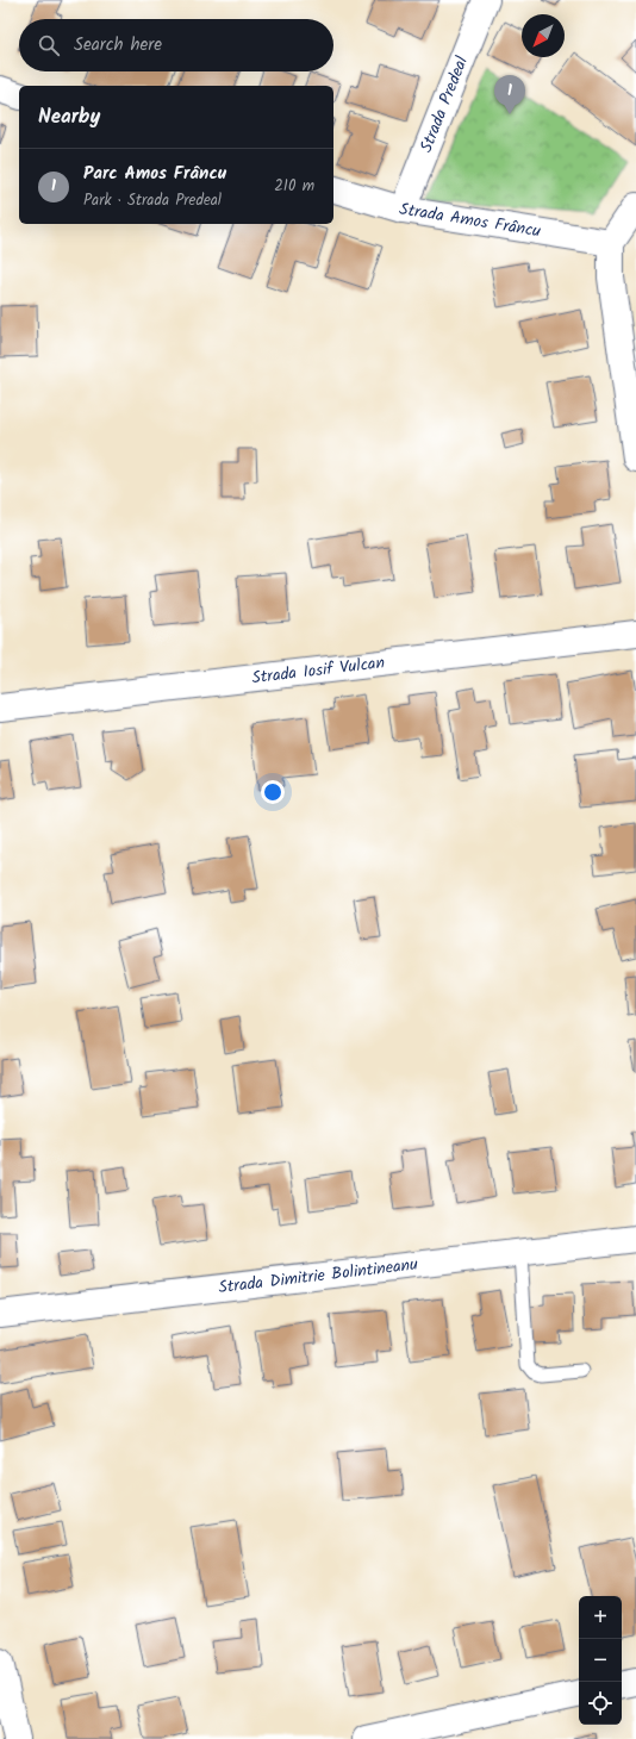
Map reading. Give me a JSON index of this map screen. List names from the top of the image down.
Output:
{
  "streets": {
    "street": [
      "Strada Predeal",
      "Strada Amos Frâncu",
      "Strada Iosif Vulcan",
      "Strada Dimitrie Bolintineanu"
    ]
  },
  "crossings": [
    ["Strada Predeal", "Strada Amos Frâncu"]
  ],
  "north": "bottom left",
  "page": {
    "search": "Search here",
    "pins": "1",
    "heading": "Nearby",
    "list": [
      {
        "mark": "1",
        "name": "Parc Amos Frâncu",
        "note": "Park · Strada Predeal",
        "value": "210 m"
      }
    ],
    "map_buttons": ["+", "−"]
  }
}
